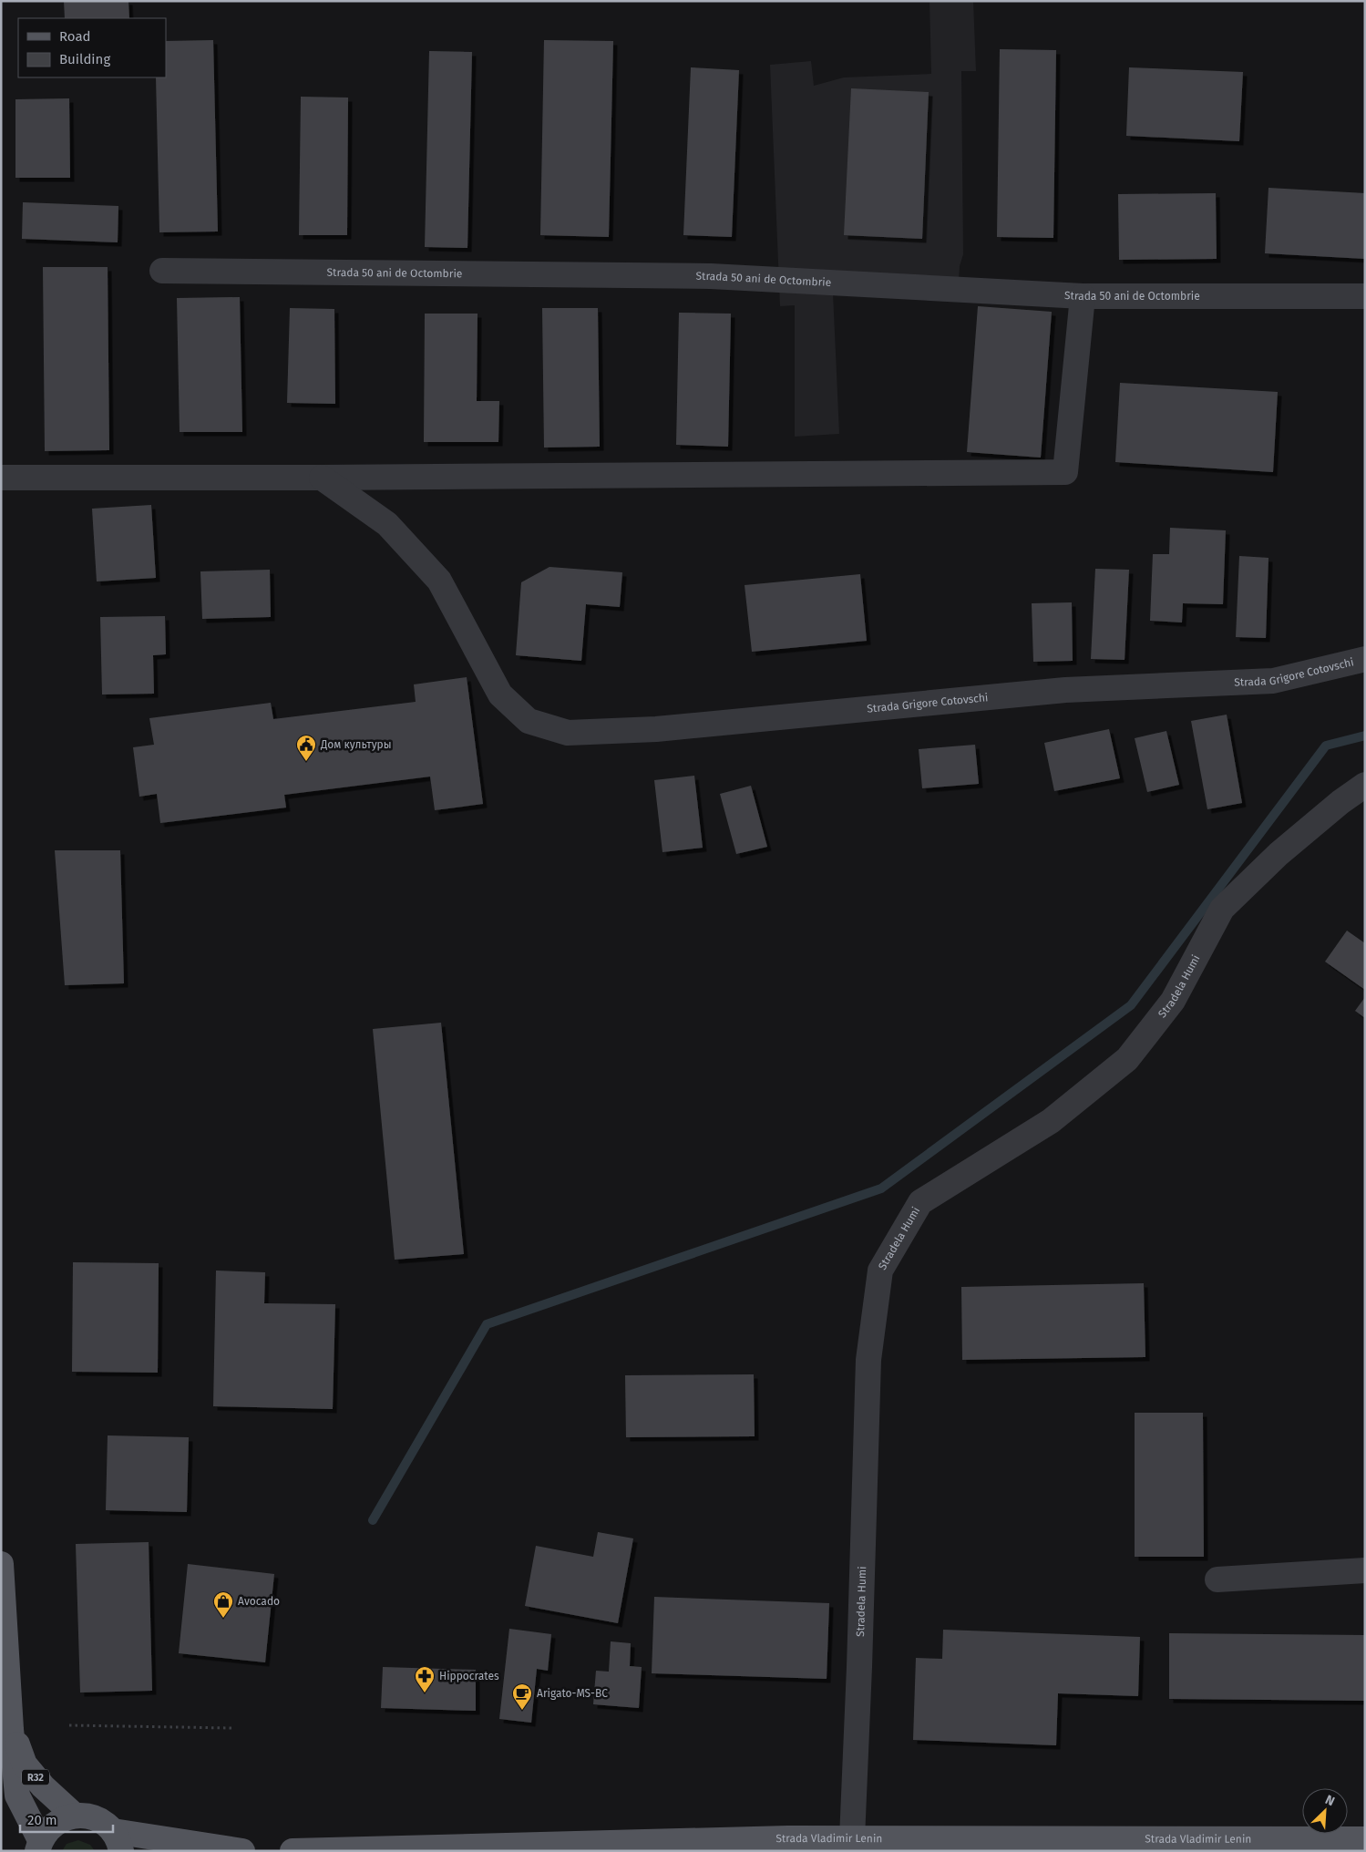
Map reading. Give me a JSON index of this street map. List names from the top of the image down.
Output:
{
  "streets": {
    "main road": ["R32", "Strada Vladimir Lenin"],
    "street": ["Strada 50 ani de Octombrie", "Strada Grigore Cotovschi", "Stradela Humi"]
  },
  "crossings": [
    ["Stradela Humi", "Strada Vladimir Lenin"]
  ],
  "places": {
    "public building": ["Дом культуры"],
    "shop": ["Avocado"],
    "pharmacy": ["Hippocrates"],
    "cafe": ["Arigato-MS-BC"]
  },
  "legend": ["Road", "Building"],
  "scale_bar": "20 m",
  "north": "top right"
}
